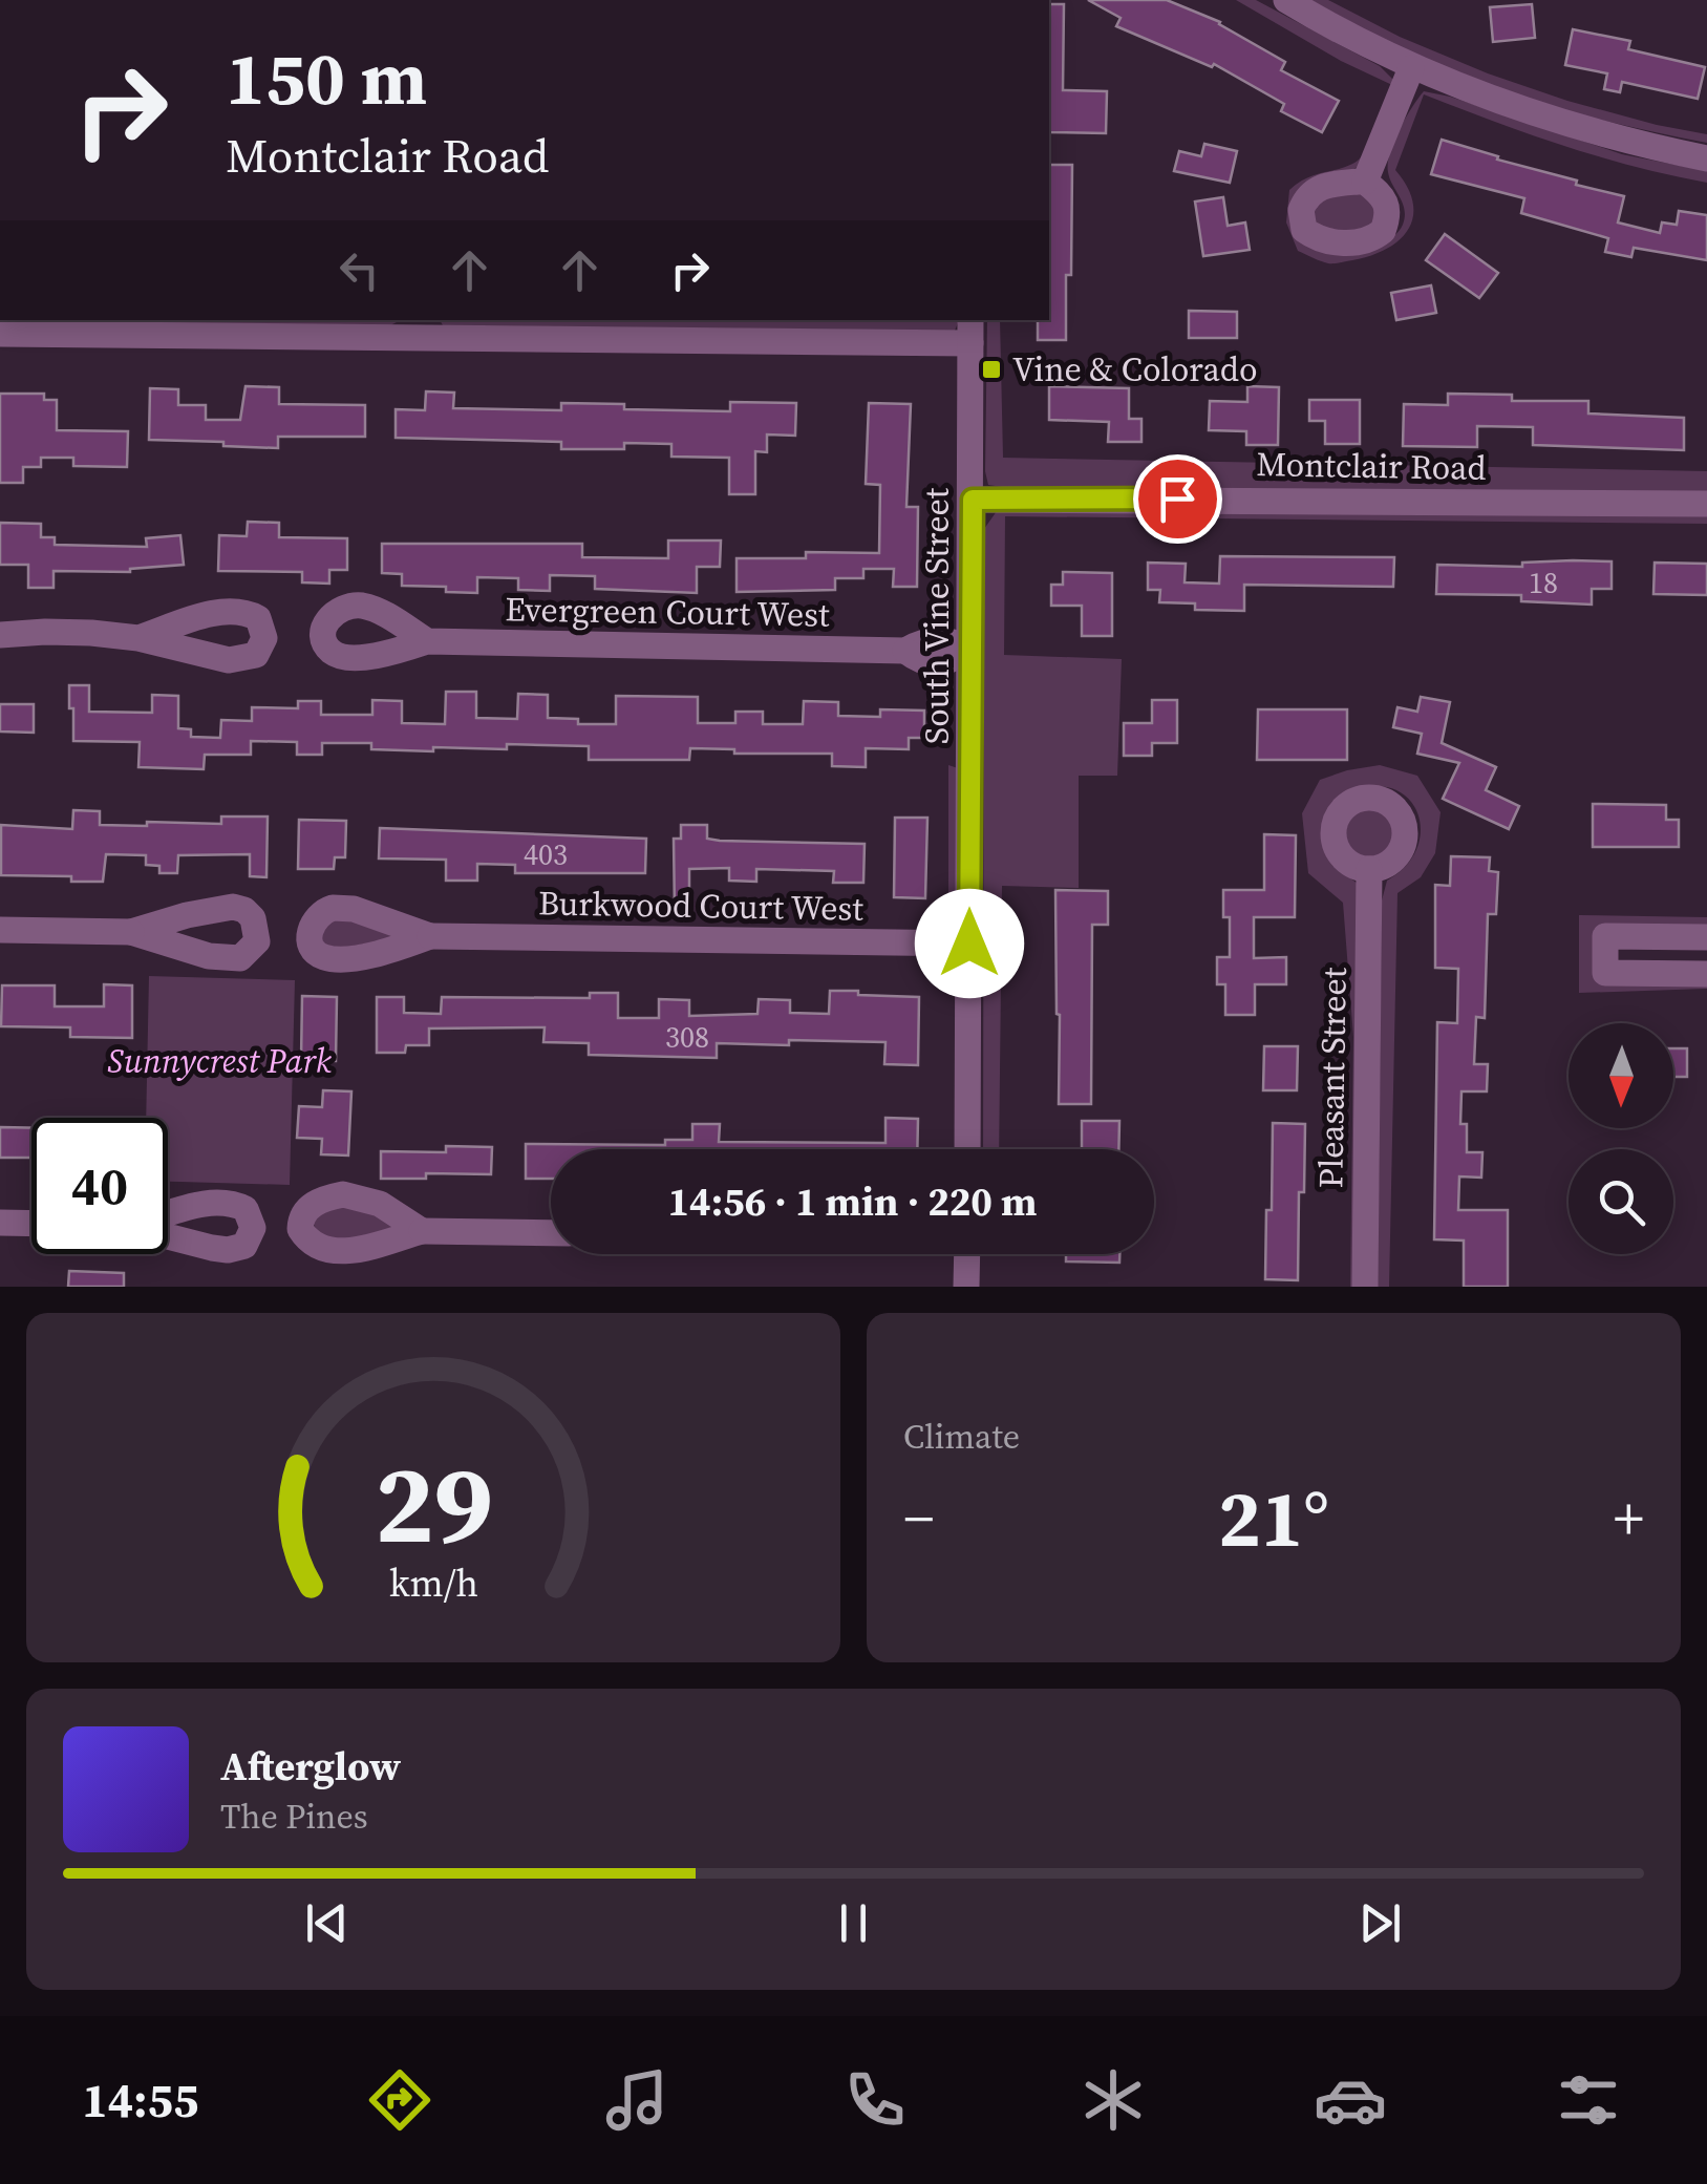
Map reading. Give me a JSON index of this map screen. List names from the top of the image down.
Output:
{
  "streets": {
    "street": [
      "Montclair Road",
      "Evergreen Court West",
      "South Vine Street",
      "Burkwood Court West",
      "Pleasant Street"
    ]
  },
  "crossings": [
    ["Montclair Road", "South Vine Street"],
    ["Evergreen Court West", "South Vine Street"],
    ["South Vine Street", "Burkwood Court West"]
  ],
  "parks": ["Sunnycrest Park"],
  "places": {
    "transit": ["Vine & Colorado"]
  },
  "house_numbers": ["18", "403", "308"],
  "north": "bottom",
  "page": {
    "turn": ["150 m", "Montclair Road"],
    "limit": "40",
    "trip": "14:56 · 1 min · 220 m",
    "tile": "Climate",
    "heat": ["−", "21°", "+"],
    "song": ["Afterglow", "The Pines"],
    "tabs": "14:55",
    "gauge": ["29", "km/h"]
  }
}
